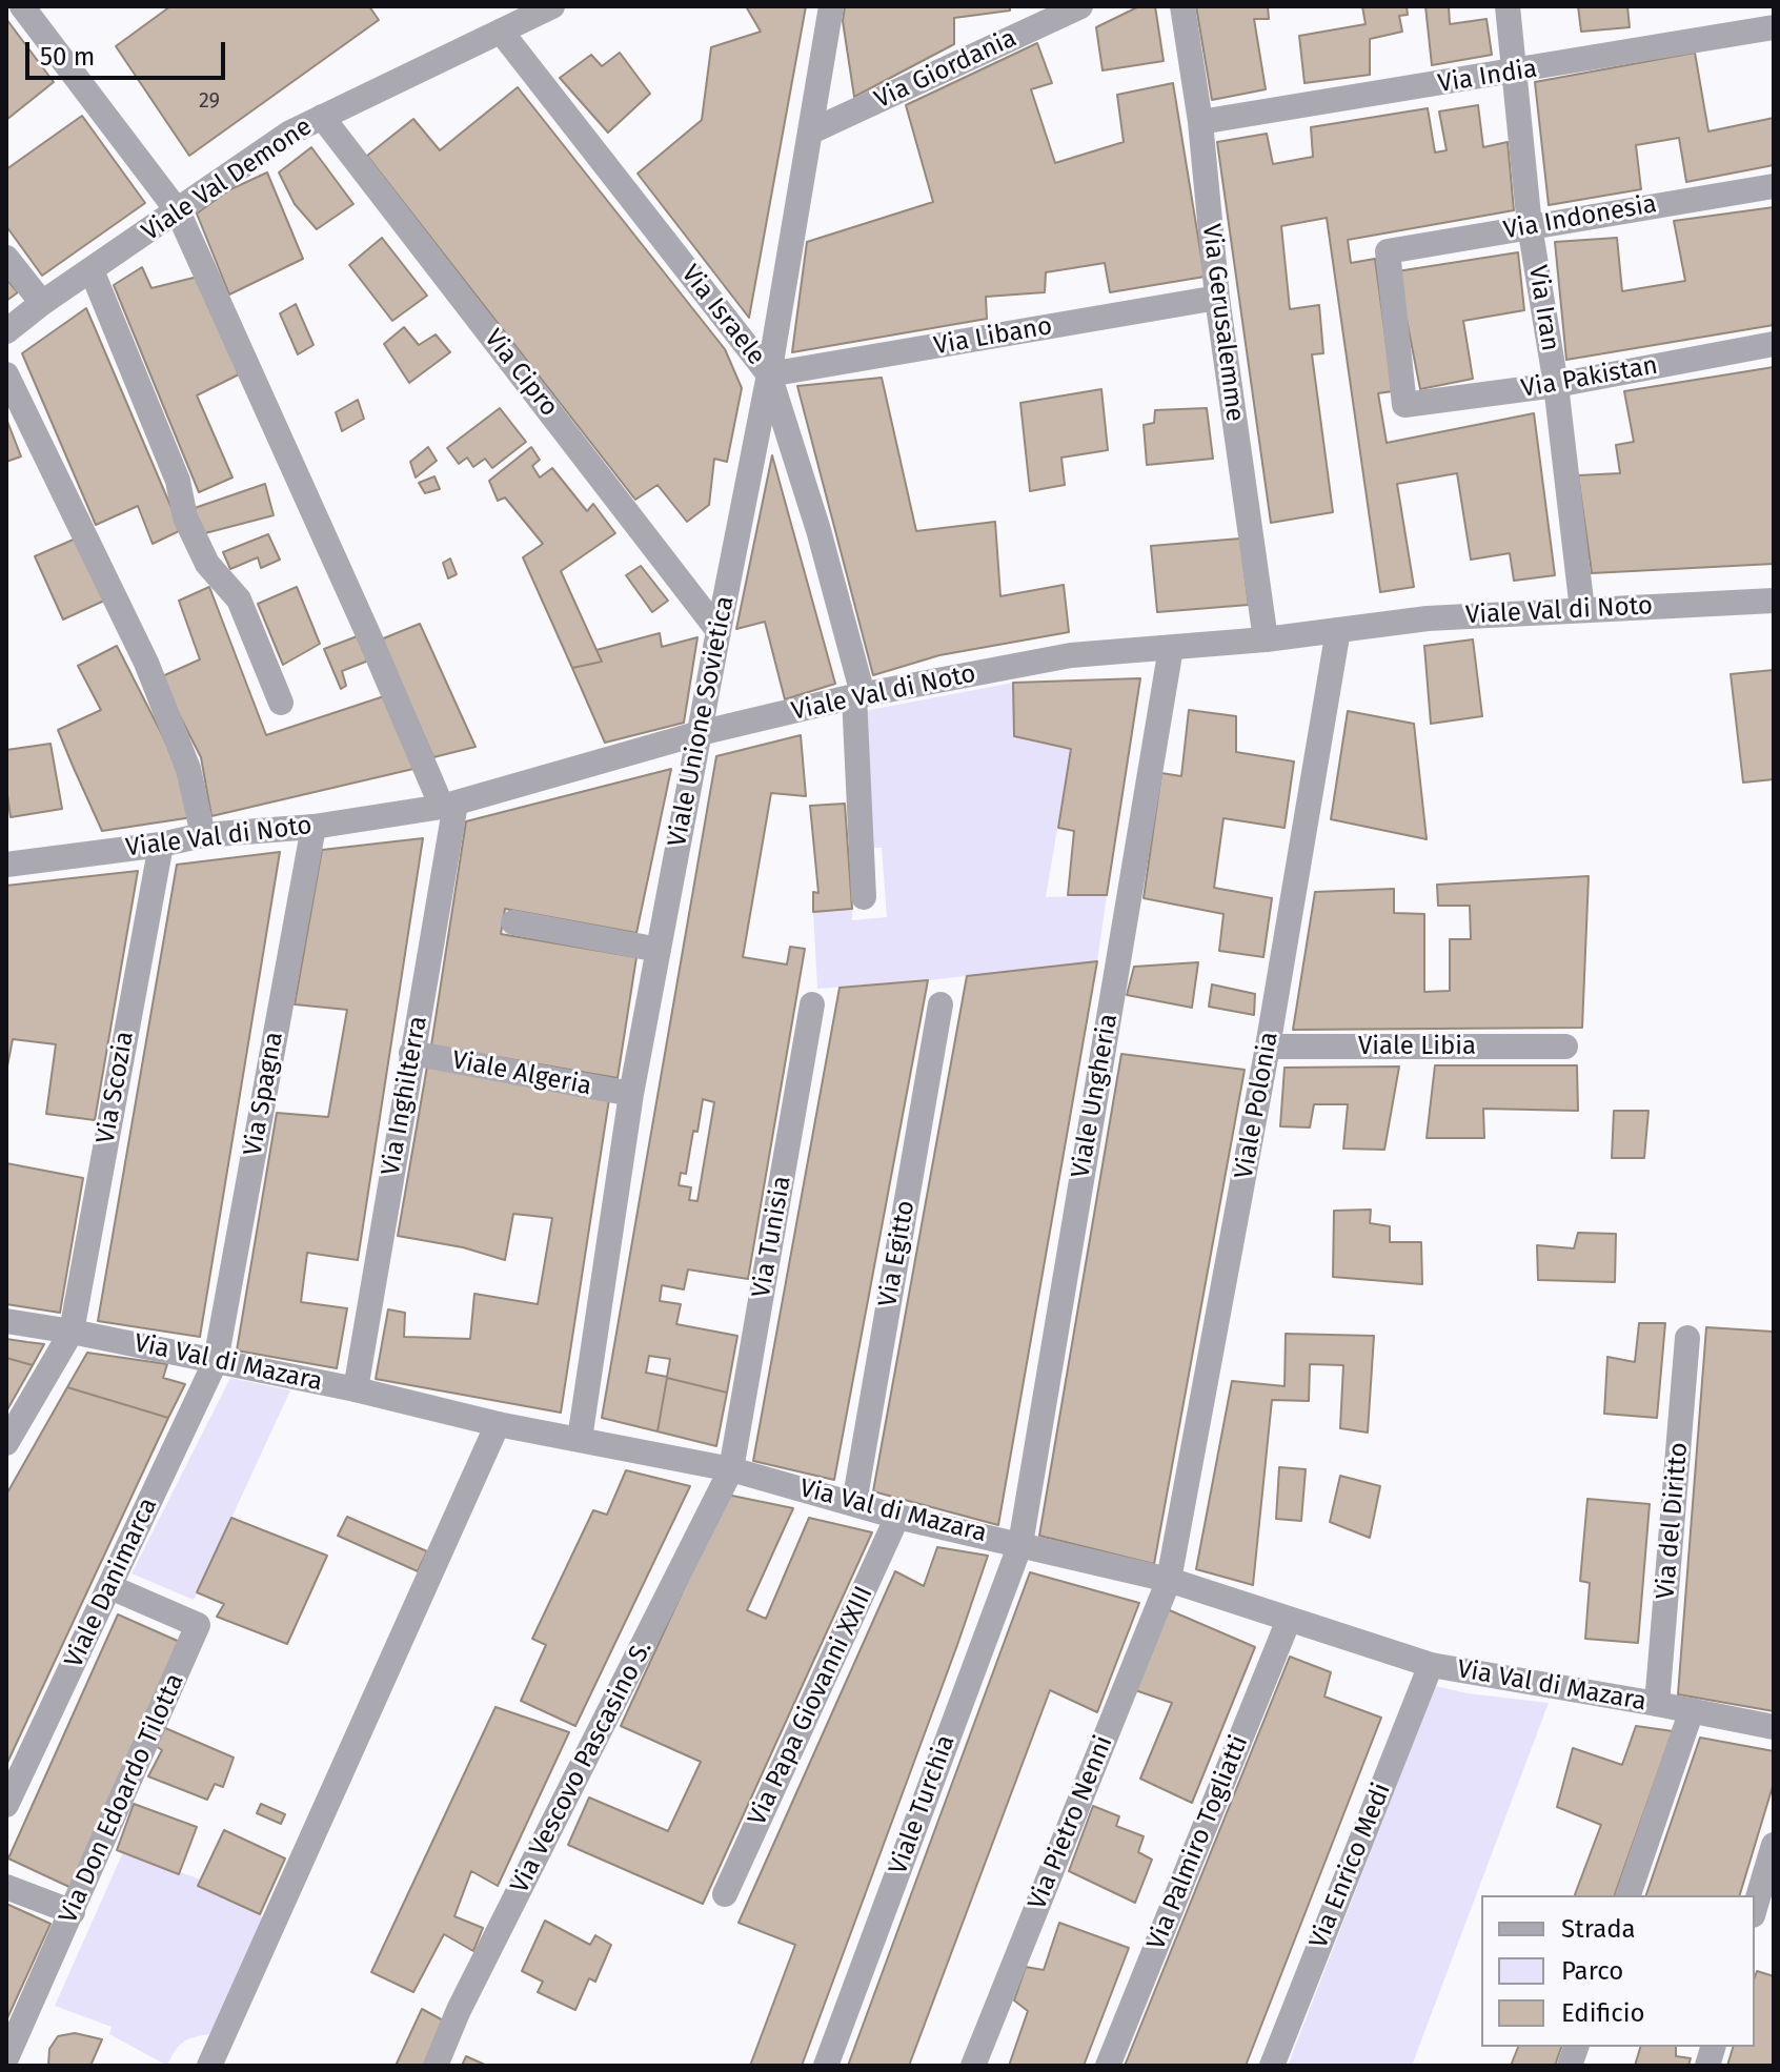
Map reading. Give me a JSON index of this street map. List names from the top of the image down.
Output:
{
  "streets": {
    "street": [
      "Via Giordania",
      "Via India",
      "Viale Val Demone",
      "Via Indonesia",
      "Via Iran",
      "Via Israele",
      "Via Gerusalemme",
      "Via Libano",
      "Via Cipro",
      "Via Pakistan",
      "Viale Val di Noto",
      "Viale Unione Sovietica",
      "Viale Libia",
      "Viale Algeria",
      "Via Scozia",
      "Via Spagna",
      "Via Inghilterra",
      "Viale Ungheria",
      "Viale Polonia",
      "Via Tunisia",
      "Via Egitto",
      "Via Val di Mazara",
      "Via del Diritto",
      "Viale Danimarca",
      "Via Papa Giovanni XXIII",
      "Via Vescovo Pascasino S.",
      "Via Don Edoardo Tilotta",
      "Viale Turchia",
      "Via Pietro Nenni",
      "Via Palmiro Togliatti",
      "Via Enrico Medi"
    ]
  },
  "crossings": [
    ["Via Giordania", "Viale Unione Sovietica"],
    ["Via India", "Via Iran"],
    ["Via India", "Via Gerusalemme"],
    ["Viale Val Demone", "Via Israele"],
    ["Viale Val Demone", "Via Cipro"],
    ["Via Indonesia", "Via Iran"],
    ["Via Indonesia", "Via Pakistan"],
    ["Via Iran", "Via Pakistan"],
    ["Via Iran", "Viale Val di Noto"],
    ["Via Israele", "Via Libano"],
    ["Via Israele", "Viale Val di Noto"],
    ["Via Israele", "Viale Unione Sovietica"],
    ["Via Gerusalemme", "Via Libano"],
    ["Via Gerusalemme", "Viale Val di Noto"],
    ["Via Libano", "Viale Unione Sovietica"],
    ["Via Cipro", "Viale Unione Sovietica"],
    ["Viale Val di Noto", "Viale Unione Sovietica"],
    ["Viale Val di Noto", "Via Scozia"],
    ["Viale Val di Noto", "Via Spagna"],
    ["Viale Val di Noto", "Via Inghilterra"],
    ["Viale Val di Noto", "Viale Ungheria"],
    ["Viale Val di Noto", "Viale Polonia"],
    ["Viale Unione Sovietica", "Viale Algeria"],
    ["Viale Unione Sovietica", "Via Val di Mazara"],
    ["Viale Libia", "Viale Polonia"],
    ["Viale Algeria", "Via Inghilterra"],
    ["Via Scozia", "Via Val di Mazara"],
    ["Via Spagna", "Via Val di Mazara"],
    ["Via Spagna", "Viale Danimarca"],
    ["Via Inghilterra", "Via Val di Mazara"],
    ["Viale Ungheria", "Via Val di Mazara"],
    ["Viale Ungheria", "Viale Turchia"],
    ["Viale Polonia", "Via Val di Mazara"],
    ["Viale Polonia", "Via Pietro Nenni"],
    ["Via Tunisia", "Via Val di Mazara"],
    ["Via Tunisia", "Via Vescovo Pascasino S."],
    ["Via Egitto", "Via Val di Mazara"],
    ["Via Val di Mazara", "Via del Diritto"],
    ["Via Val di Mazara", "Viale Danimarca"],
    ["Via Val di Mazara", "Via Papa Giovanni XXIII"],
    ["Via Val di Mazara", "Via Vescovo Pascasino S."],
    ["Via Val di Mazara", "Viale Turchia"],
    ["Via Val di Mazara", "Via Pietro Nenni"],
    ["Via Val di Mazara", "Via Palmiro Togliatti"],
    ["Via Val di Mazara", "Via Enrico Medi"],
    ["Viale Danimarca", "Via Don Edoardo Tilotta"]
  ],
  "house_numbers": ["29"],
  "legend": ["Strada", "Parco", "Edificio"],
  "scale_bar": "50 m"
}
